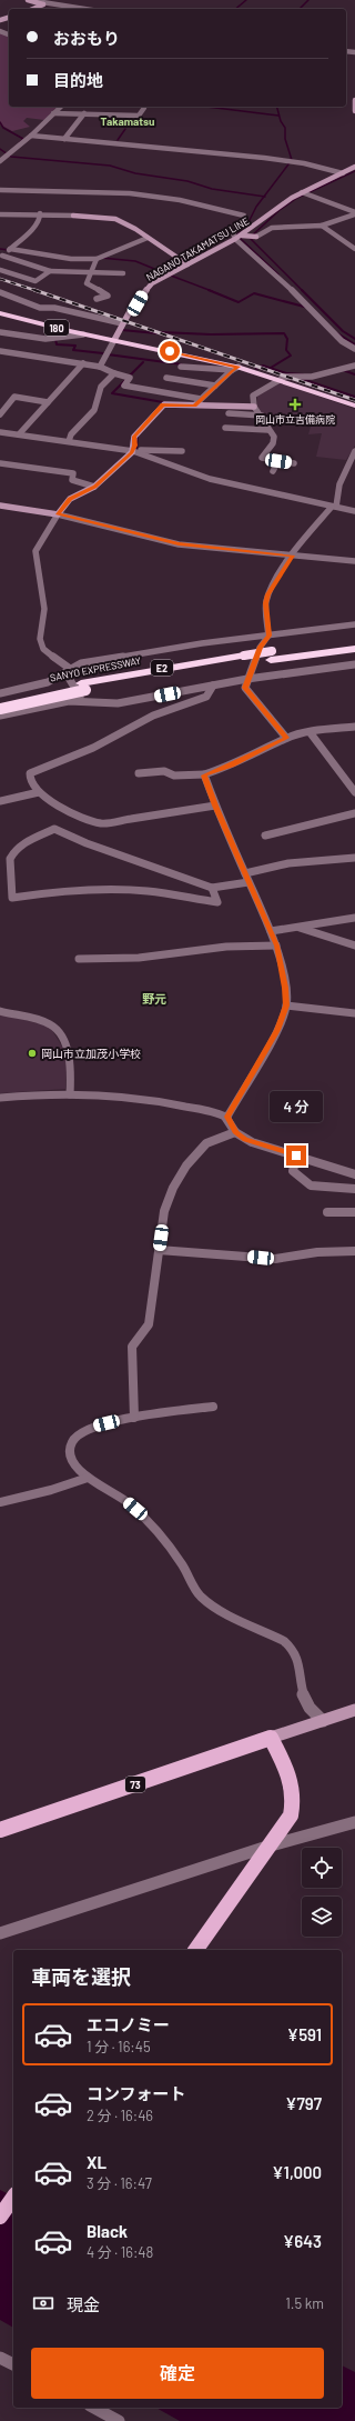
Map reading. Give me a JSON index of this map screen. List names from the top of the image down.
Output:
{
  "streets": {
    "highway": ["180", "E2", "SANYO EXPRESSWAY"],
    "main road": ["NAGANO TAKAMATSU LINE", "73"]
  },
  "crossings": [
    ["NAGANO TAKAMATSU LINE", "180"]
  ],
  "districts": ["Takamatsu", "野元"],
  "places": {
    "health": ["岡山市立吉備病院"],
    "other": ["岡山市立加茂小学校"]
  },
  "page": {
    "banner": ["おおもり", "目的地"],
    "bubble": "4 分",
    "heading": "車両を選択",
    "list": [
      {
        "name": "エコノミー",
        "note": "1 分 · 16:45",
        "value": "¥591"
      },
      {
        "name": "コンフォート",
        "note": "2 分 · 16:46",
        "value": "¥797"
      },
      {
        "name": "XL",
        "note": "3 分 · 16:47",
        "value": "¥1,000"
      },
      {
        "name": "Black",
        "note": "4 分 · 16:48",
        "value": "¥643"
      }
    ],
    "pay": ["現金", "1.5 km"],
    "buttons": "確定"
  }
}
